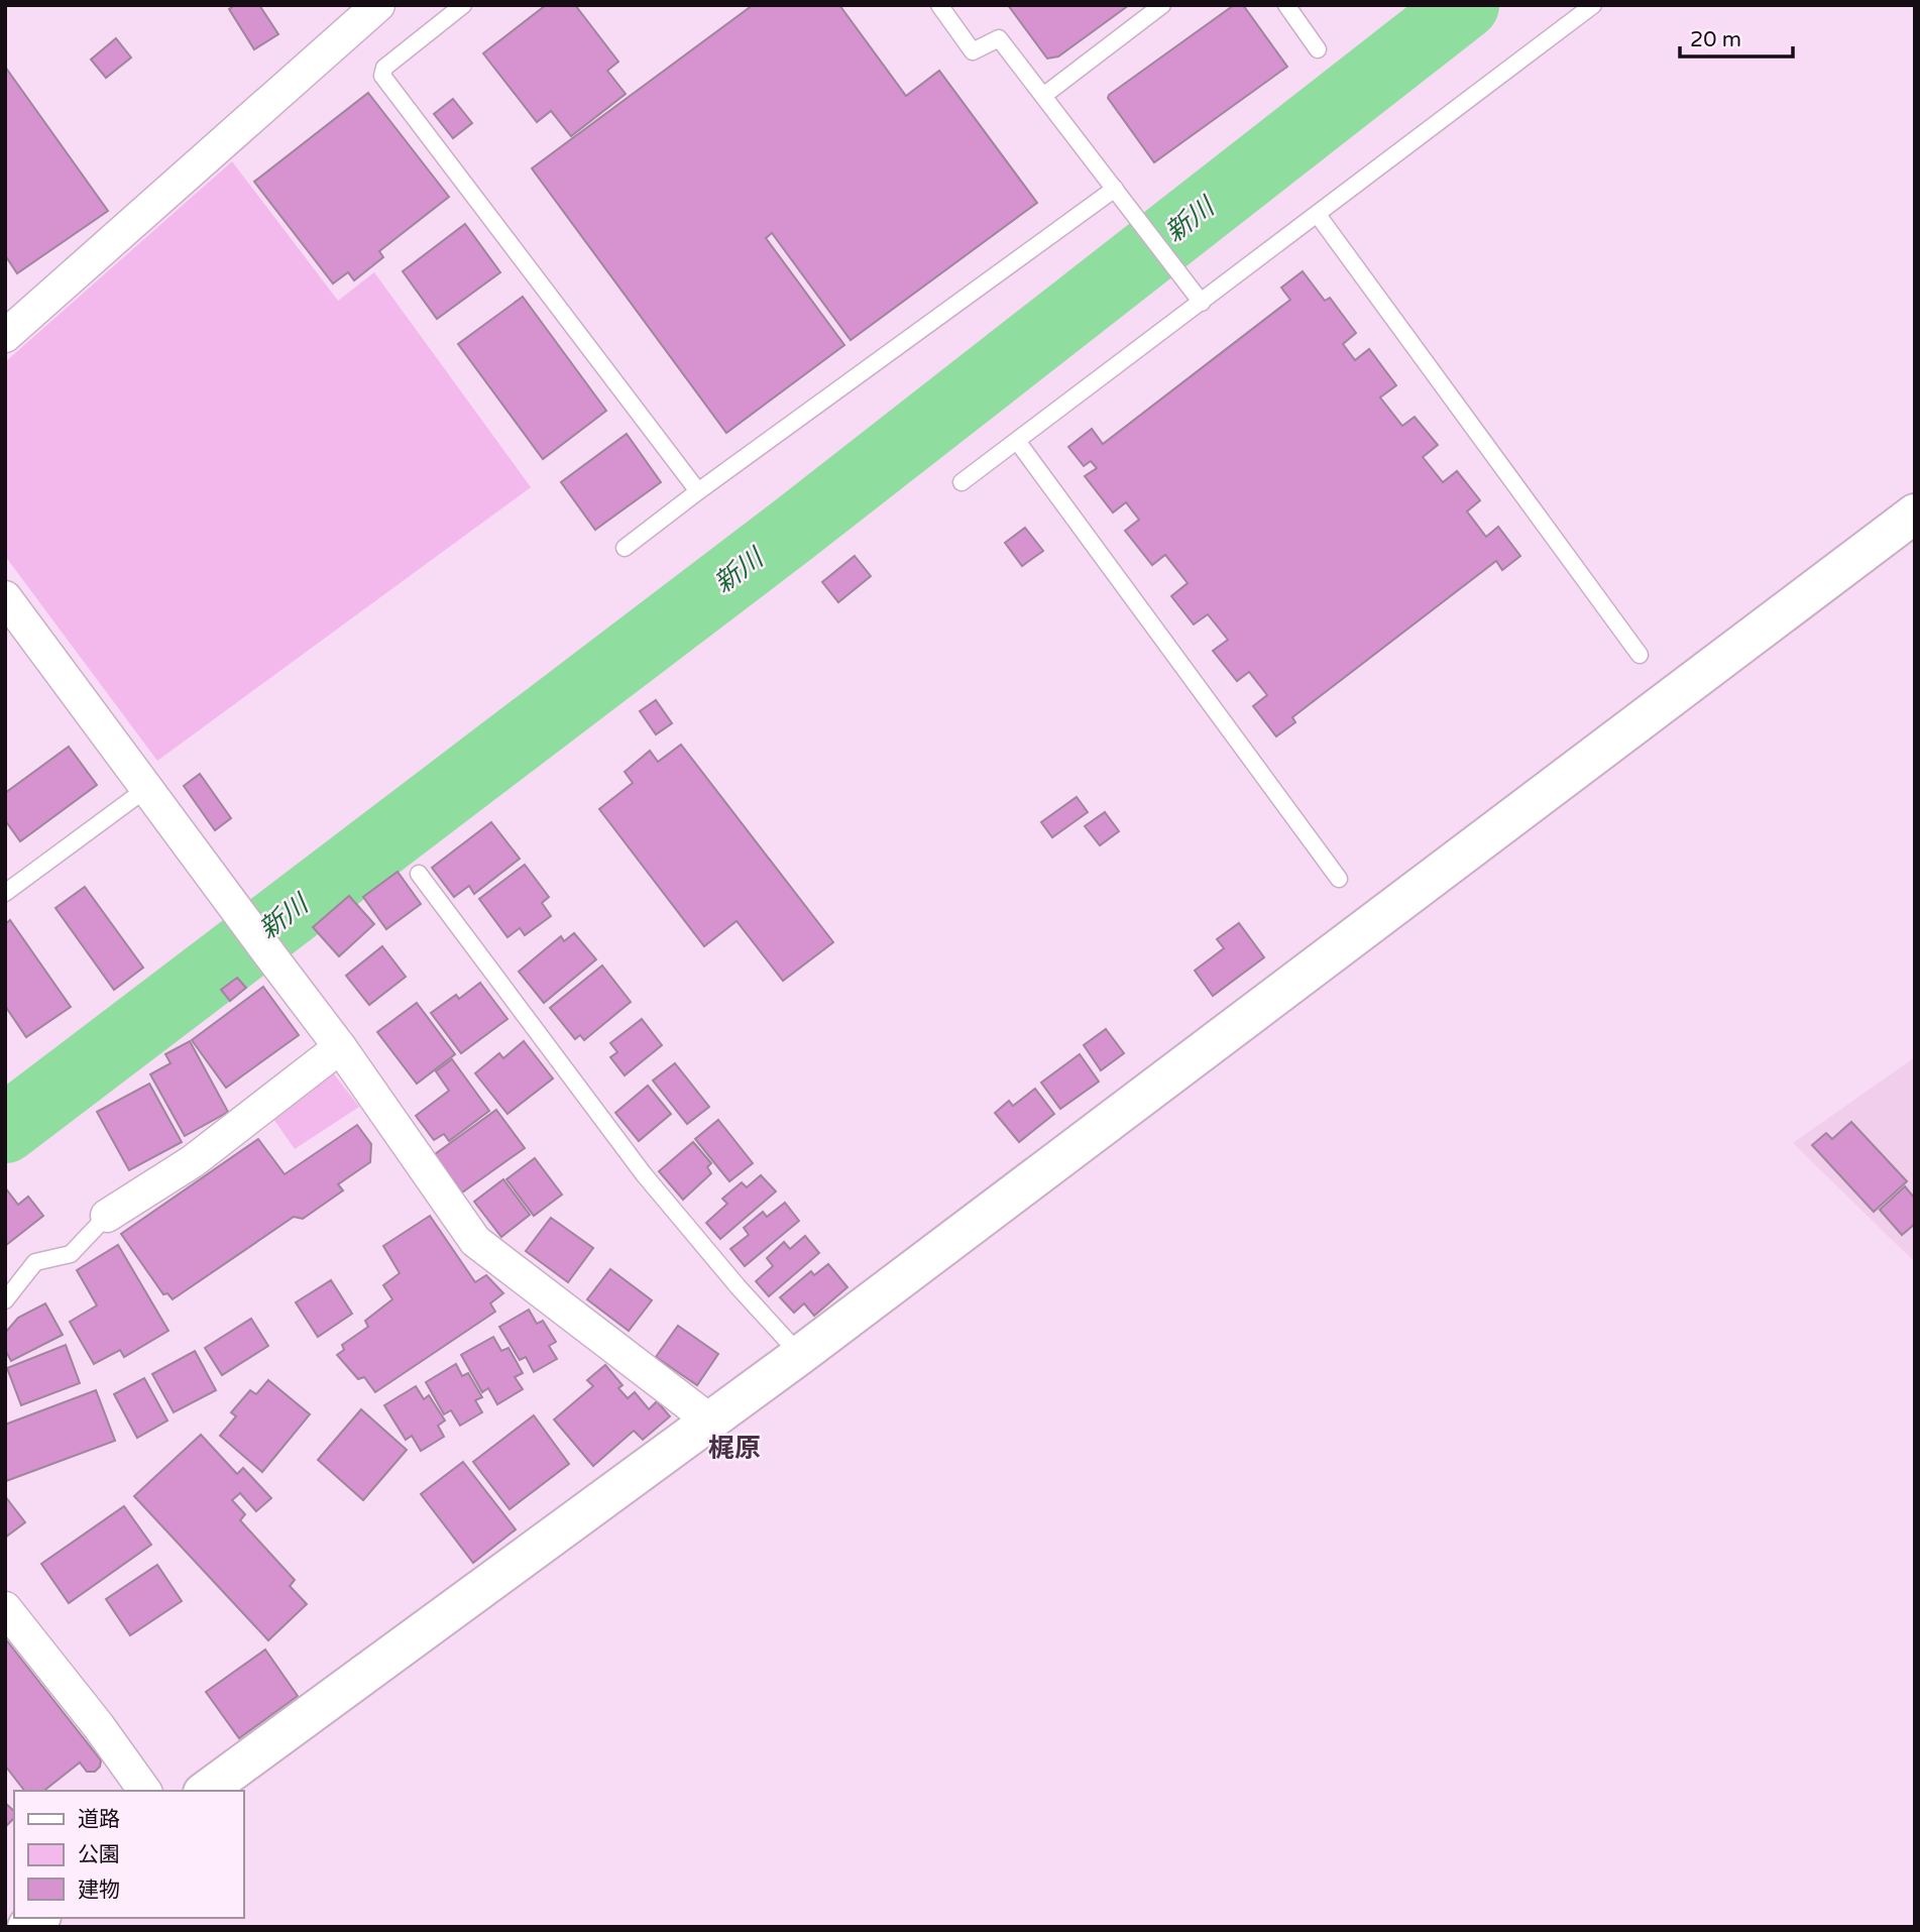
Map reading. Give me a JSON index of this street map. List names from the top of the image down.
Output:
{
  "districts": ["梶原"],
  "water": ["新川"],
  "legend": ["道路", "公園", "建物"],
  "scale_bar": "20 m"
}
